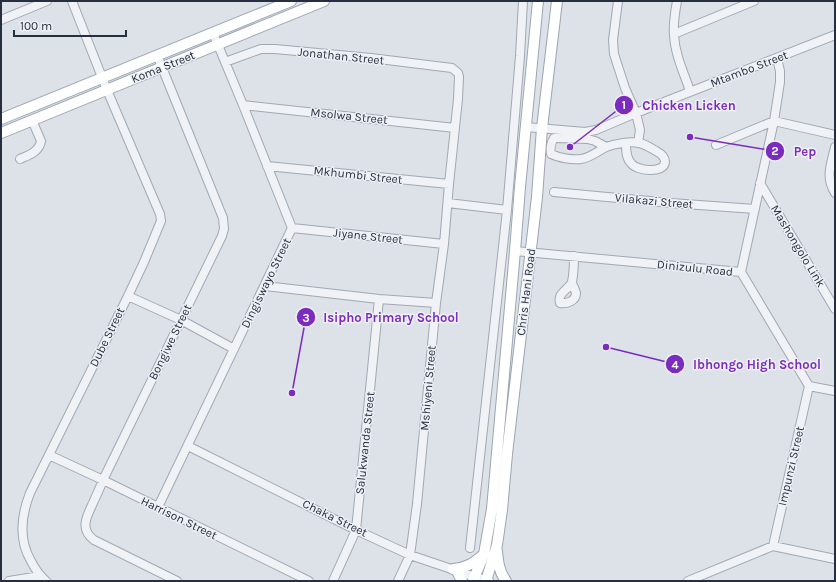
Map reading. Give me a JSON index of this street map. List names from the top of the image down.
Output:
{
  "streets": {
    "main road": ["Koma Street", "Chris Hani Road"],
    "street": [
      "Jonathan Street",
      "Mtambo Street",
      "Msolwa Street",
      "Mkhumbi Street",
      "Vilakazi Street",
      "Jiyane Street",
      "Mashongolo Link",
      "Dinizulu Road",
      "Dingiswayo Street",
      "Dube Street",
      "Bongiwe Street",
      "Mshiyeni Street",
      "Salukwanda Street",
      "Impunzi Street",
      "Harrison Street",
      "Chaka Street"
    ]
  },
  "crossings": [
    ["Jonathan Street", "Dingiswayo Street"],
    ["Jonathan Street", "Mshiyeni Street"],
    ["Koma Street", "Dingiswayo Street"],
    ["Koma Street", "Dube Street"],
    ["Koma Street", "Bongiwe Street"],
    ["Mtambo Street", "Chris Hani Road"],
    ["Msolwa Street", "Dingiswayo Street"],
    ["Msolwa Street", "Mshiyeni Street"],
    ["Mkhumbi Street", "Dingiswayo Street"],
    ["Mkhumbi Street", "Mshiyeni Street"],
    ["Jiyane Street", "Dingiswayo Street"],
    ["Jiyane Street", "Mshiyeni Street"],
    ["Dinizulu Road", "Chris Hani Road"],
    ["Dinizulu Road", "Impunzi Street"],
    ["Dingiswayo Street", "Harrison Street"],
    ["Dingiswayo Street", "Chaka Street"],
    ["Chris Hani Road", "Chaka Street"],
    ["Dube Street", "Harrison Street"],
    ["Bongiwe Street", "Harrison Street"],
    ["Mshiyeni Street", "Chaka Street"],
    ["Salukwanda Street", "Chaka Street"]
  ],
  "places": [
    "Pep",
    "Chicken Licken",
    "Ibhongo High School",
    "Isipho Primary School"
  ],
  "scale_bar": "100 m"
}
